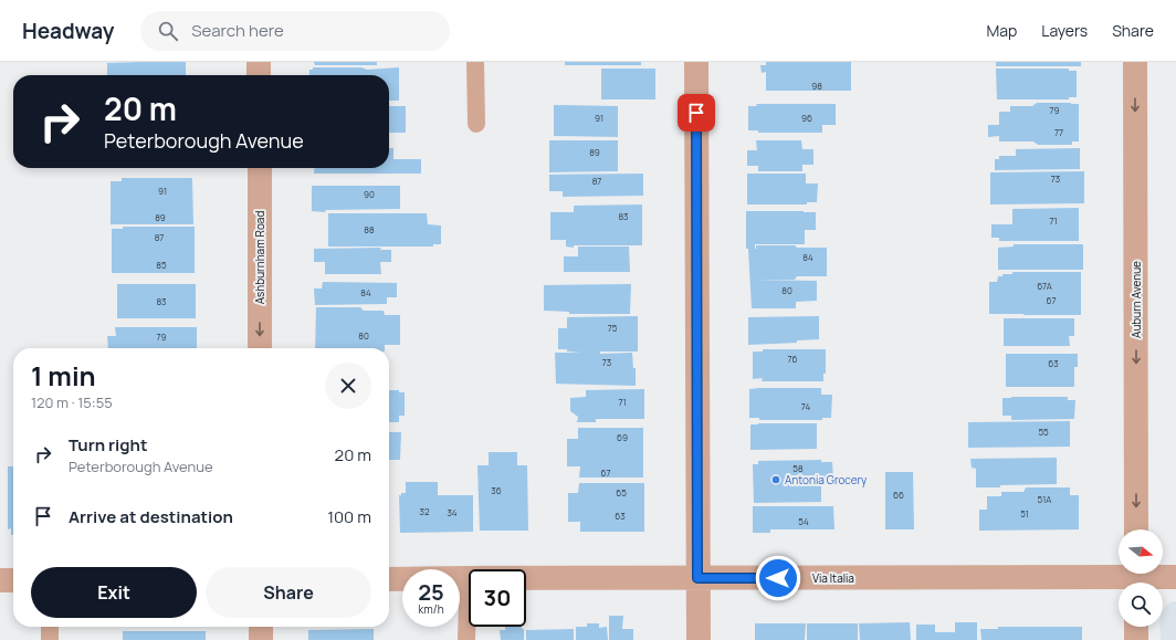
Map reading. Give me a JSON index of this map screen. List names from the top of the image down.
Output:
{
  "streets": {
    "street": ["Ashburnham Road", "Auburn Avenue", "Via Italia"]
  },
  "one_way": ["Ashburnham Road", "Auburn Avenue"],
  "places": ["Antonia Grocery"],
  "house_numbers": [
    "98",
    "79",
    "91",
    "96",
    "77",
    "89",
    "73",
    "87",
    "91",
    "90",
    "83",
    "89",
    "71",
    "88",
    "87",
    "84",
    "85",
    "67A",
    "80",
    "84",
    "67",
    "83",
    "75",
    "80",
    "79",
    "76",
    "73",
    "63",
    "71",
    "74",
    "55",
    "69",
    "58",
    "67",
    "36",
    "65",
    "66",
    "51A",
    "32",
    "34",
    "51",
    "63",
    "54"
  ],
  "north": "right",
  "page": {
    "header": "Headway",
    "search": "Search here",
    "nav": ["Map", "Layers", "Share"],
    "turn": ["20 m", "Peterborough Avenue"],
    "heading": ["1 min", "120 m · 15:55"],
    "list": [
      {
        "name": "Turn right",
        "note": "Peterborough Avenue",
        "value": "20 m"
      },
      {
        "name": "Arrive at destination",
        "value": "100 m"
      }
    ],
    "buttons": ["Exit", "Share"],
    "speed": "25 km/h",
    "limit": "30"
  }
}
